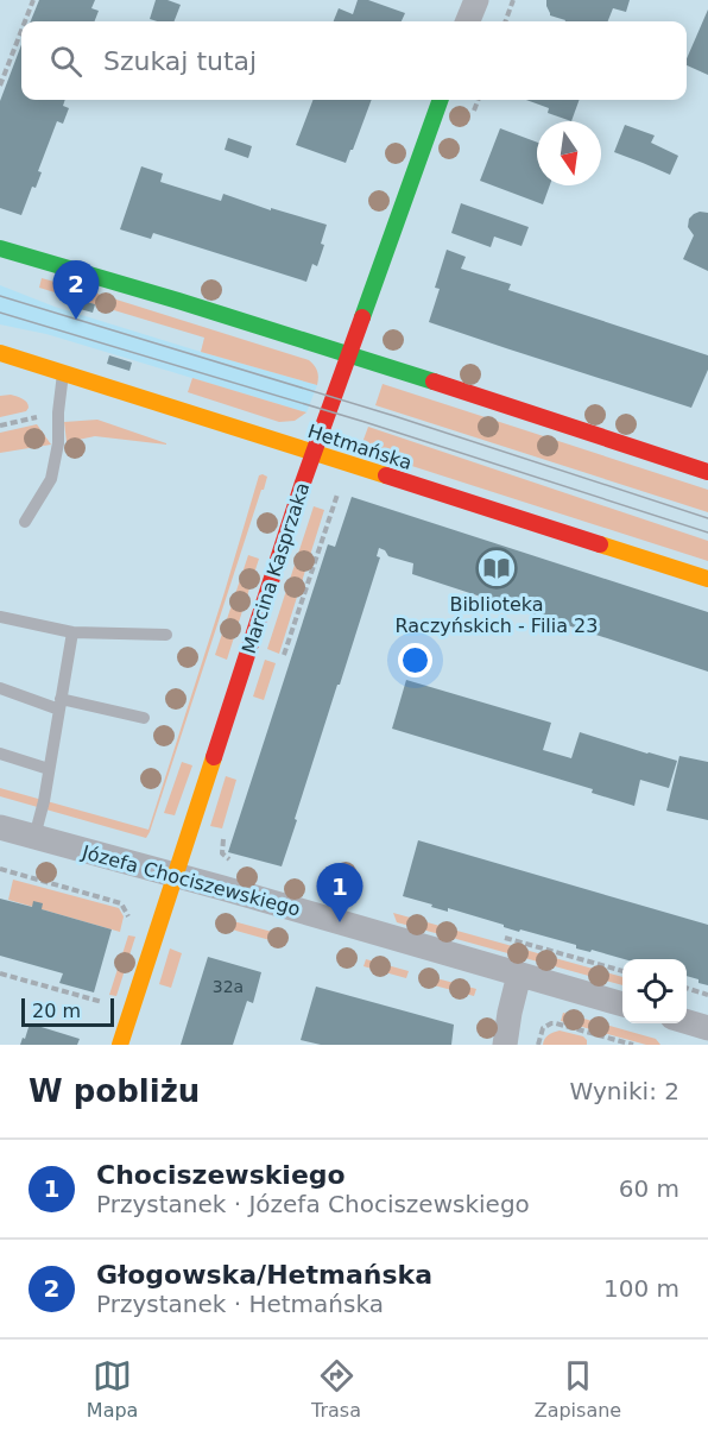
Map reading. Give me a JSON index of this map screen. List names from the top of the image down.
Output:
{
  "streets": {
    "main road": ["Hetmańska", "Marcina Kasprzaka"],
    "street": ["Józefa Chociszewskiego"]
  },
  "crossings": [
    ["Hetmańska", "Marcina Kasprzaka"],
    ["Marcina Kasprzaka", "Józefa Chociszewskiego"]
  ],
  "places": {
    "library": ["Biblioteka Raczyńskich - Filia 23"]
  },
  "house_numbers": ["32a"],
  "scale_bar": "20 m",
  "north": "bottom",
  "page": {
    "search": "Szukaj tutaj",
    "pins": ["2", "1"],
    "scale": "20 m",
    "heading": ["W pobliżu", "Wyniki: 2"],
    "list": [
      {
        "mark": "1",
        "name": "Chociszewskiego",
        "note": "Przystanek · Józefa Chociszewskiego",
        "value": "60 m"
      },
      {
        "mark": "2",
        "name": "Głogowska/Hetmańska",
        "note": "Przystanek · Hetmańska",
        "value": "100 m"
      }
    ],
    "nav": ["Mapa", "Trasa", "Zapisane"]
  }
}
